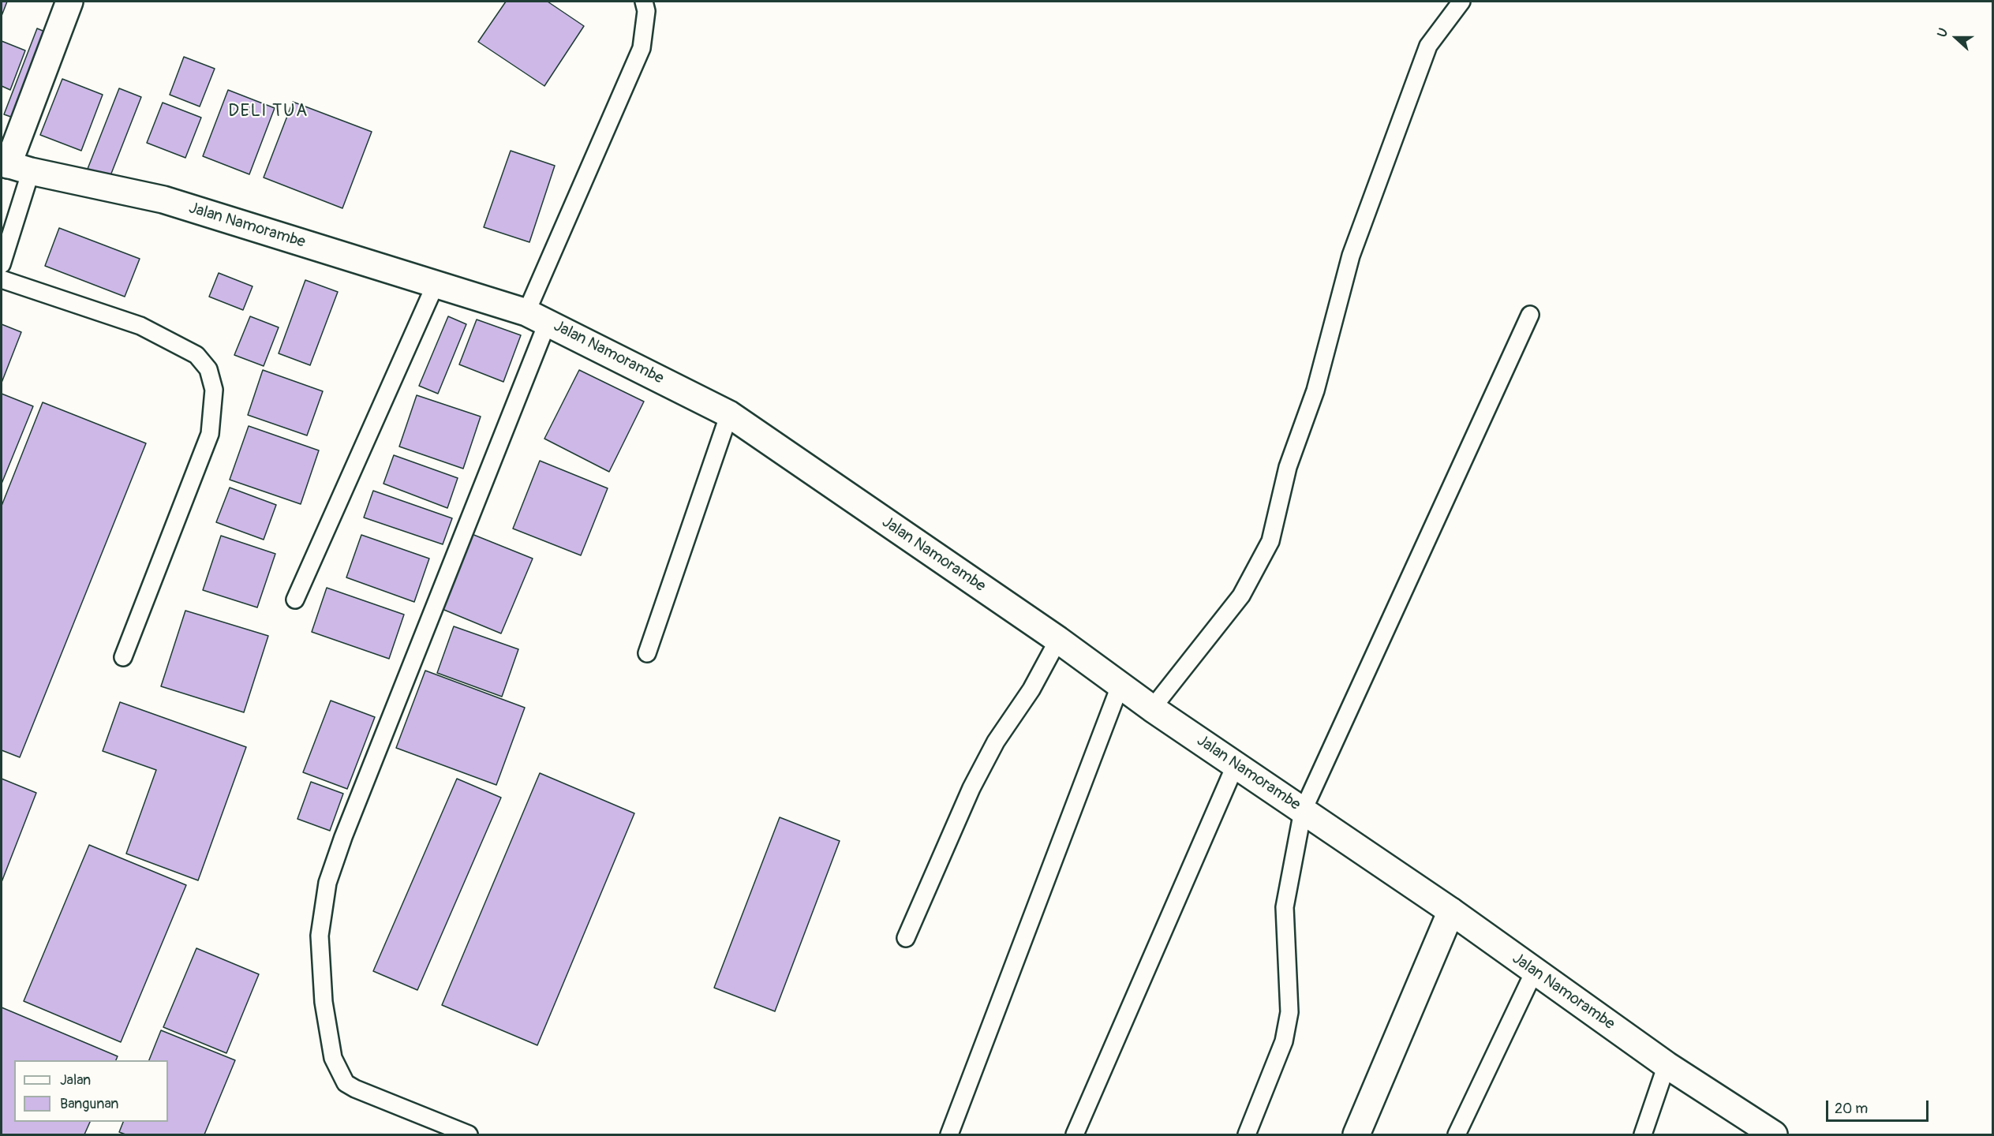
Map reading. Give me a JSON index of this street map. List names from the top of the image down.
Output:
{
  "streets": {
    "main road": ["Jalan Namorambe"]
  },
  "districts": ["DELI TUA"],
  "legend": ["Jalan", "Bangunan"],
  "scale_bar": "20 m",
  "north": "left"
}
